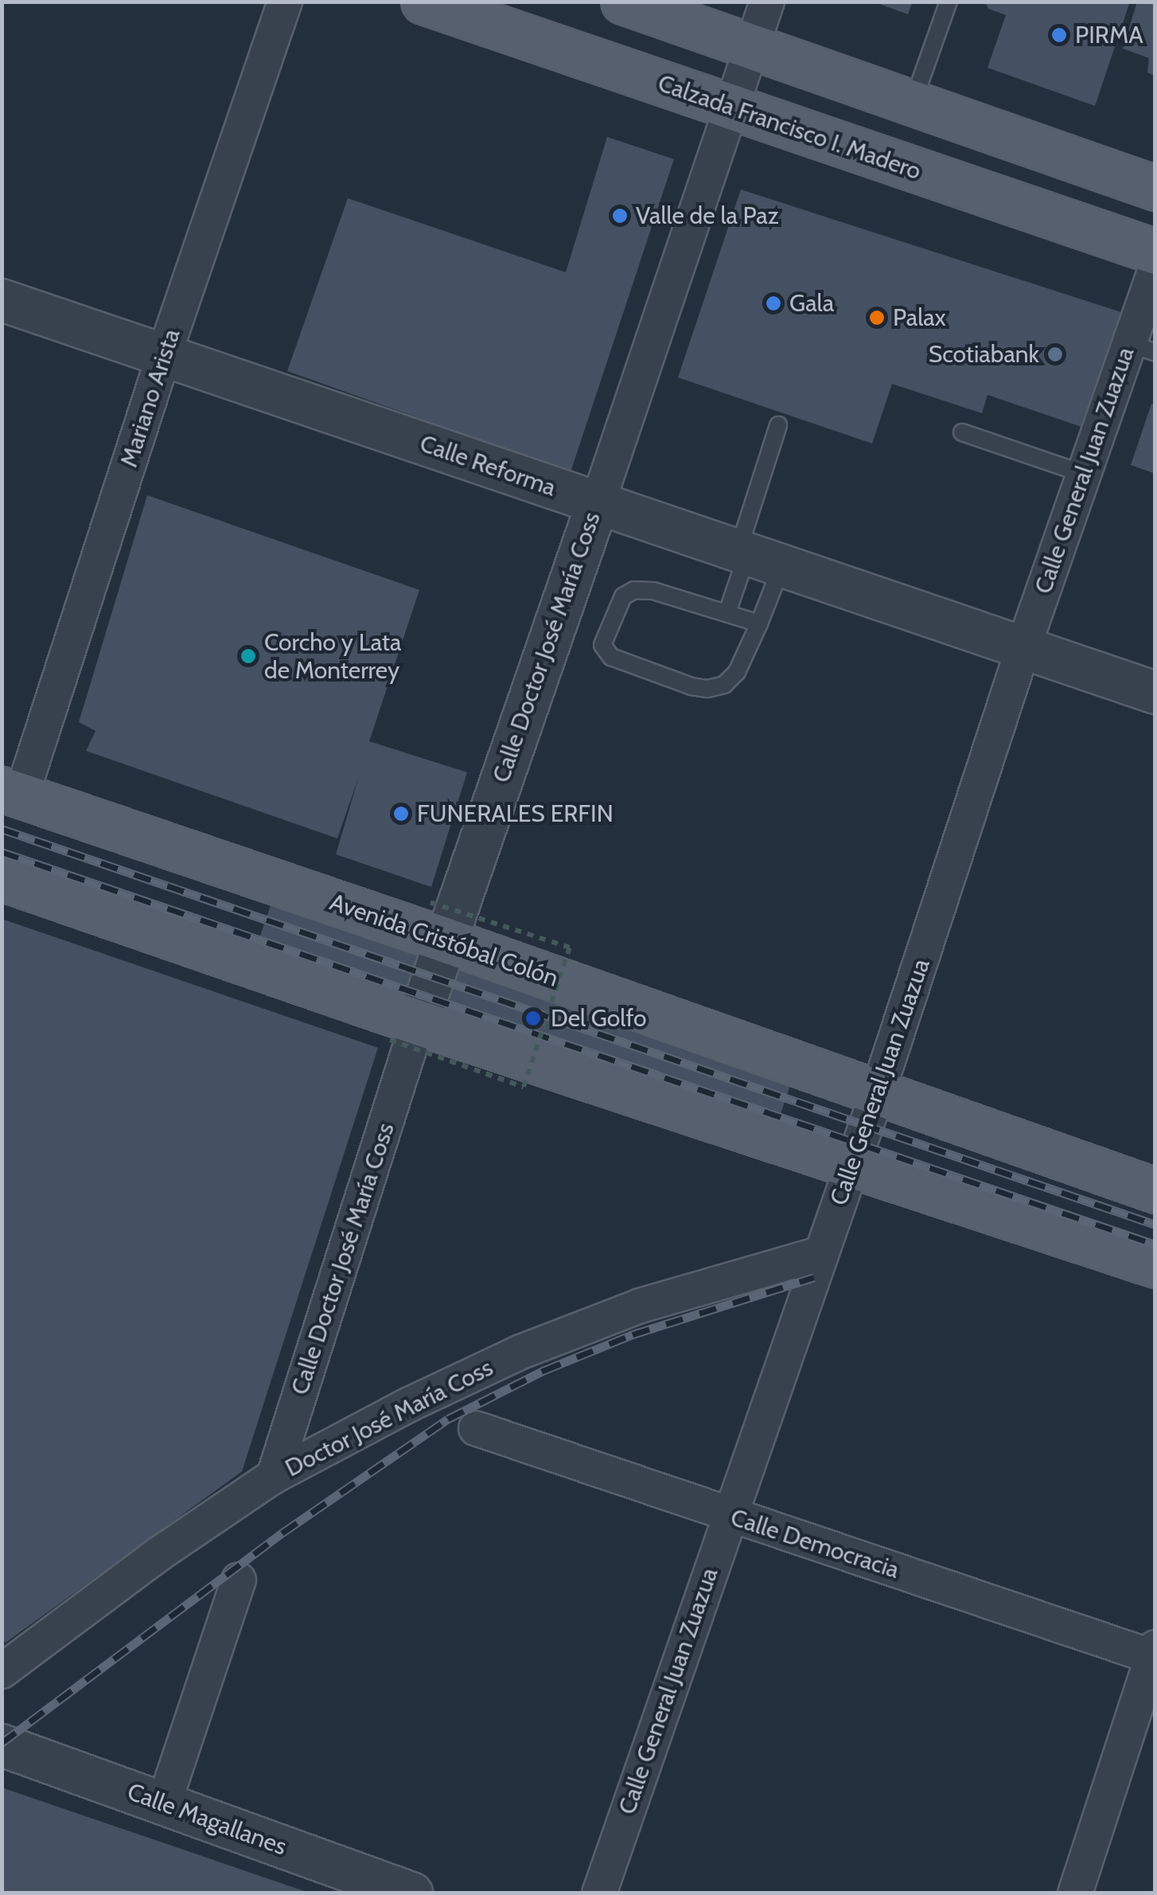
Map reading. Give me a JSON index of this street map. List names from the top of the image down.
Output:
{
  "streets": {
    "main road": ["Calzada Francisco I. Madero", "Avenida Cristóbal Colón"],
    "street": [
      "Mariano Arista",
      "Calle Reforma",
      "Calle General Juan Zuazua",
      "Calle Doctor José María Coss",
      "Doctor José María Coss",
      "Calle Democracia",
      "Calle Magallanes"
    ]
  },
  "crossings": [
    ["Calzada Francisco I. Madero", "Calle Doctor José María Coss"],
    ["Mariano Arista", "Calle Reforma"],
    ["Mariano Arista", "Avenida Cristóbal Colón"],
    ["Calle Reforma", "Calle General Juan Zuazua"],
    ["Calle Reforma", "Calle Doctor José María Coss"],
    ["Calle General Juan Zuazua", "Avenida Cristóbal Colón"],
    ["Calle General Juan Zuazua", "Doctor José María Coss"],
    ["Calle General Juan Zuazua", "Calle Democracia"],
    ["Calle Doctor José María Coss", "Avenida Cristóbal Colón"],
    ["Calle Doctor José María Coss", "Doctor José María Coss"]
  ],
  "places": [
    "PIRMA",
    "Valle de la Paz",
    "Gala",
    "Palax",
    "Scotiabank",
    "Corcho y Lata de Monterrey",
    "FUNERALES ERFIN",
    "Del Golfo"
  ]
}
